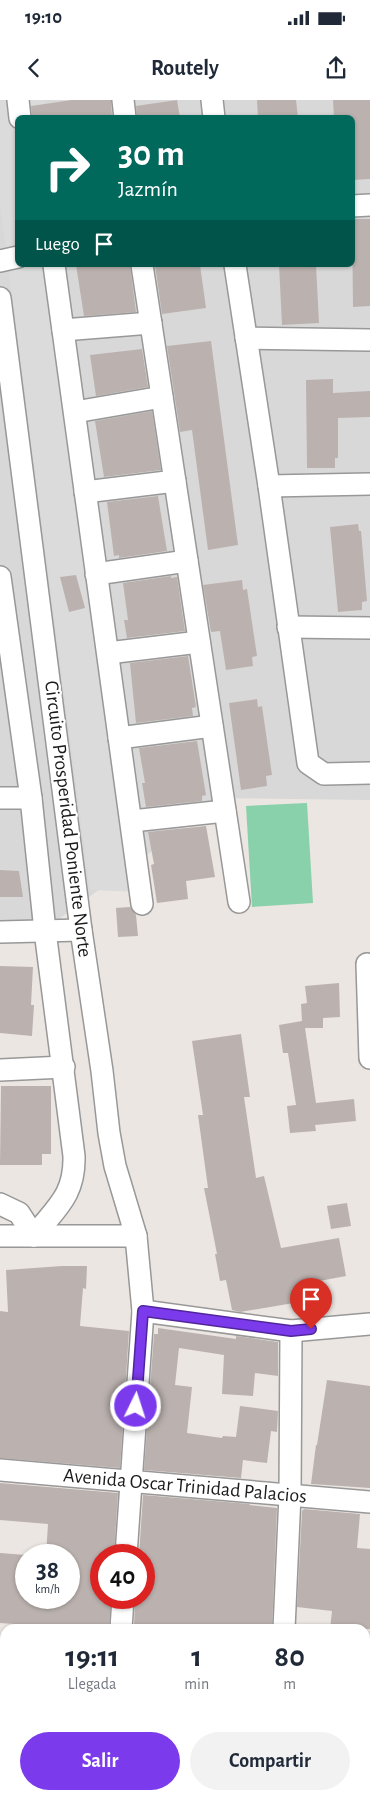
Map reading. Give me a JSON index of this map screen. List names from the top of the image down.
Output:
{
  "streets": {
    "street": ["Circuito Prosperidad Poniente Norte", "Avenida Oscar Trinidad Palacios"]
  },
  "crossings": [
    ["Circuito Prosperidad Poniente Norte", "Avenida Oscar Trinidad Palacios"]
  ],
  "page": {
    "status": "19:10",
    "header": "Routely",
    "turn": ["30 m", "Jazmín"],
    "then": "Luego",
    "speed": "38 km/h",
    "limit": "40",
    "eta": [
      "19:11",
      "Llegada",
      "1",
      "min",
      "80",
      "m"
    ],
    "buttons": ["Salir", "Compartir"]
  }
}
